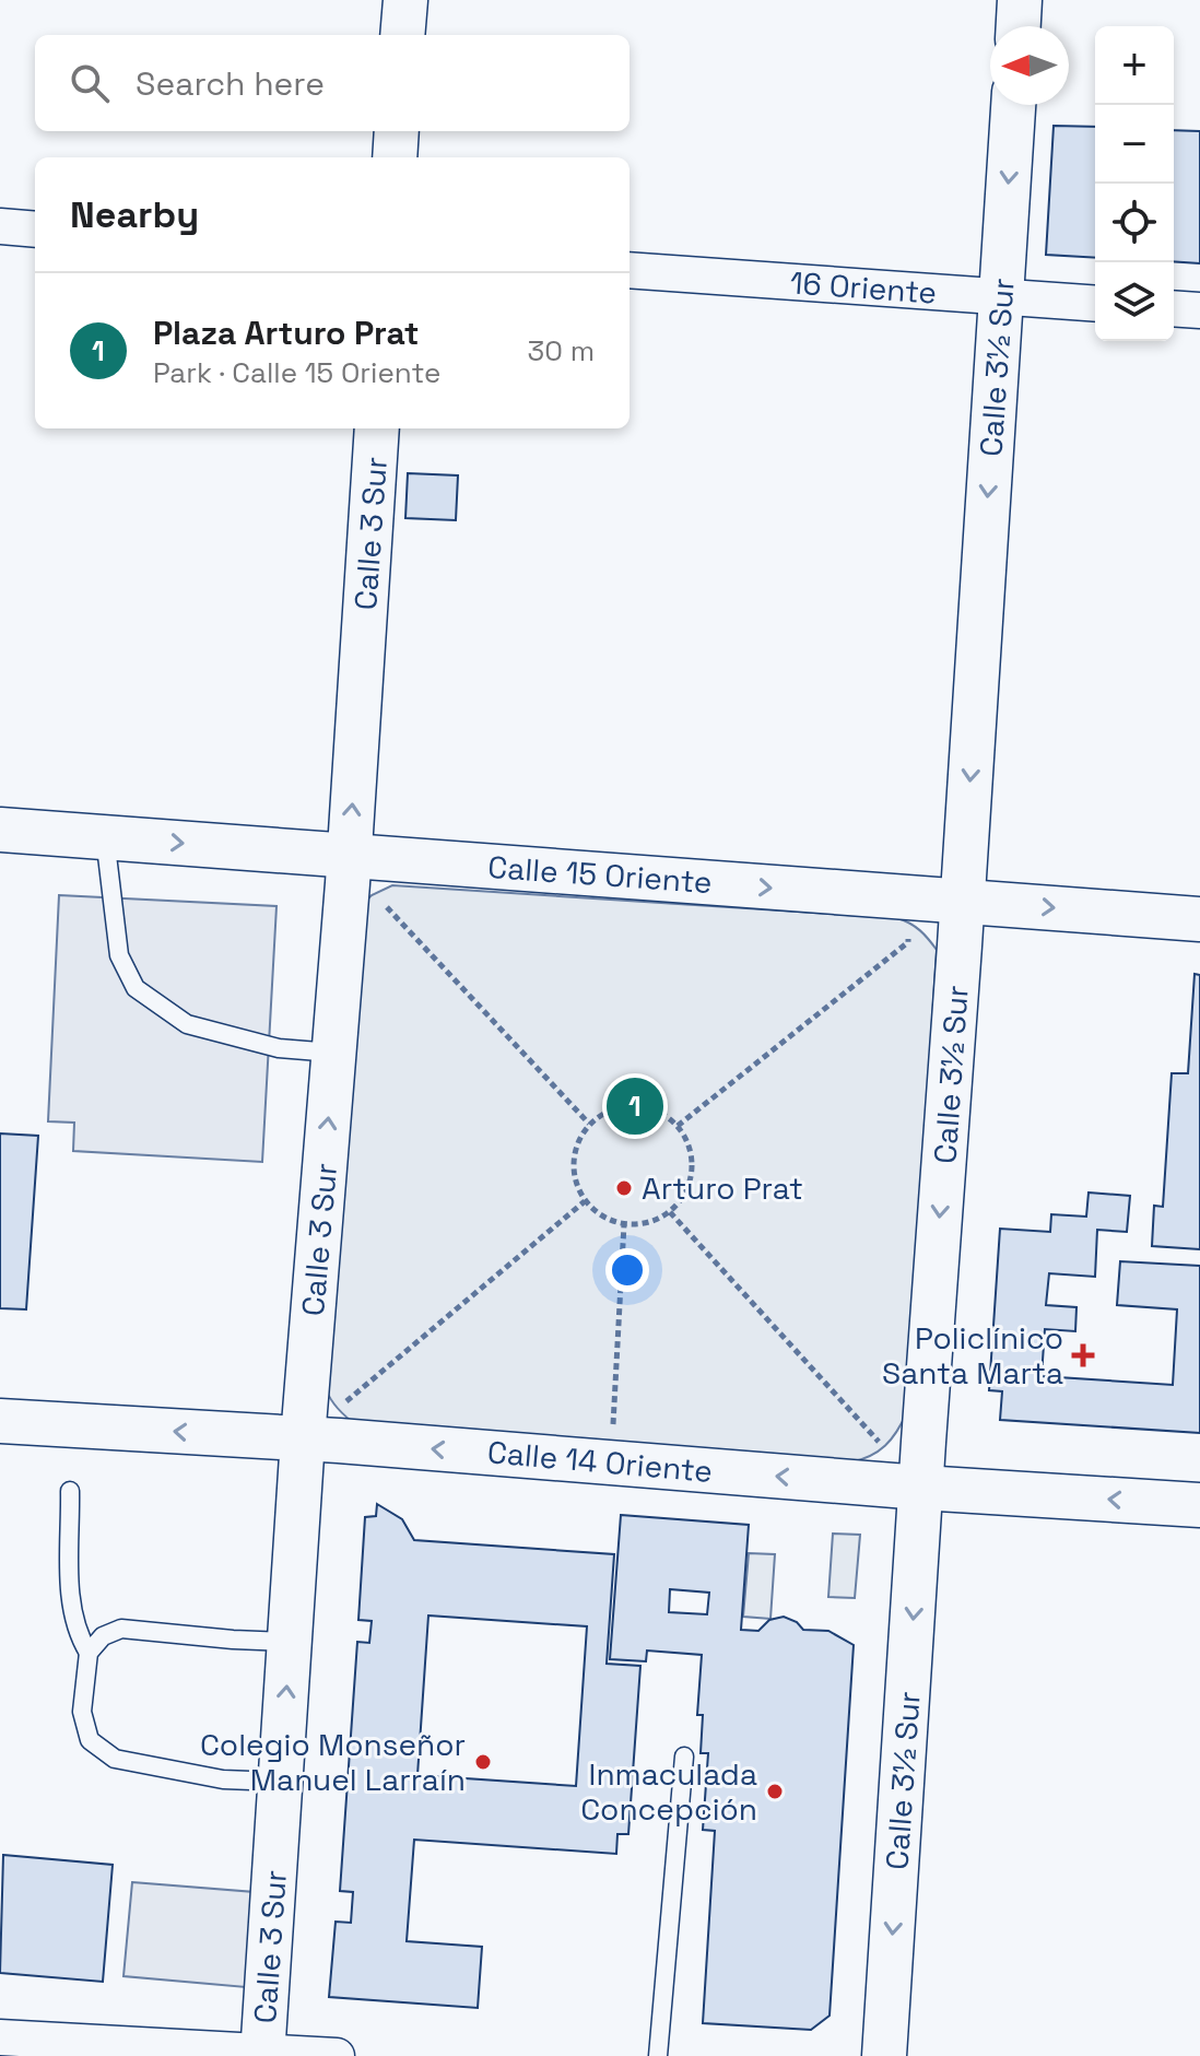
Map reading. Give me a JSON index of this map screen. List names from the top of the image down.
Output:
{
  "streets": {
    "street": [
      "16 Oriente",
      "Calle 3½ Sur",
      "Calle 3 Sur",
      "Calle 15 Oriente",
      "Calle 14 Oriente"
    ]
  },
  "crossings": [
    ["16 Oriente", "Calle 3½ Sur"],
    ["Calle 3½ Sur", "Calle 15 Oriente"],
    ["Calle 3½ Sur", "Calle 14 Oriente"],
    ["Calle 3 Sur", "Calle 15 Oriente"],
    ["Calle 3 Sur", "Calle 14 Oriente"]
  ],
  "one_way": [
    "Calle 3½ Sur",
    "Calle 3 Sur",
    "Calle 15 Oriente",
    "Calle 14 Oriente"
  ],
  "places": {
    "other": ["Arturo Prat", "Colegio Monseñor Manuel Larraín", "Inmaculada Concepción"],
    "health": ["Policlínico Santa Marta"]
  },
  "north": "left",
  "page": {
    "map_buttons": ["+", "−"],
    "search": "Search here",
    "heading": "Nearby",
    "list": [
      {
        "mark": "1",
        "name": "Plaza Arturo Prat",
        "note": "Park · Calle 15 Oriente",
        "value": "30 m"
      }
    ],
    "pins": "1"
  }
}
